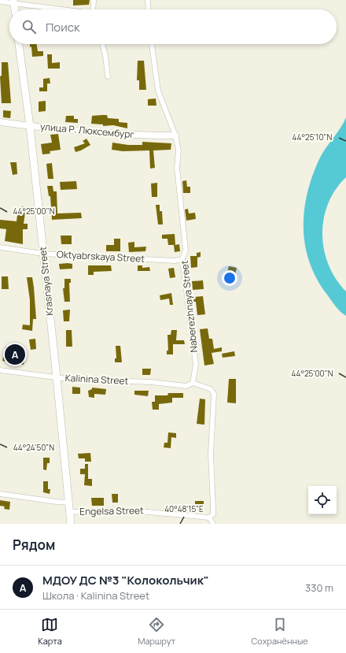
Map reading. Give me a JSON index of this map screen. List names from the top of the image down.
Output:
{
  "streets": {
    "main road": ["Krasnaya Street"],
    "street": [
      "улица Р. Люксембург",
      "Oktyabrskaya Street",
      "Naberezhnaya Street",
      "Kalinina Street",
      "Engelsa Street"
    ]
  },
  "crossings": [
    ["улица Р. Люксембург", "Krasnaya Street"],
    ["улица Р. Люксембург", "Naberezhnaya Street"],
    ["Oktyabrskaya Street", "Krasnaya Street"],
    ["Oktyabrskaya Street", "Naberezhnaya Street"],
    ["Krasnaya Street", "Kalinina Street"],
    ["Krasnaya Street", "Engelsa Street"],
    ["Naberezhnaya Street", "Kalinina Street"]
  ],
  "page": {
    "search": "Поиск",
    "pins": "A",
    "heading": "Рядом",
    "list": [
      {
        "mark": "A",
        "name": "МДОУ ДС №3 \"Колокольчик\"",
        "note": "Школа · Kalinina Street",
        "value": "330 m"
      }
    ],
    "nav": ["Карта", "Маршрут", "Сохранённые"]
  },
  "coordinates": [
    "44°25'10\"N",
    "44°25'00\"N",
    "44°24'50\"N",
    "40°48'15\"E"
  ]
}
